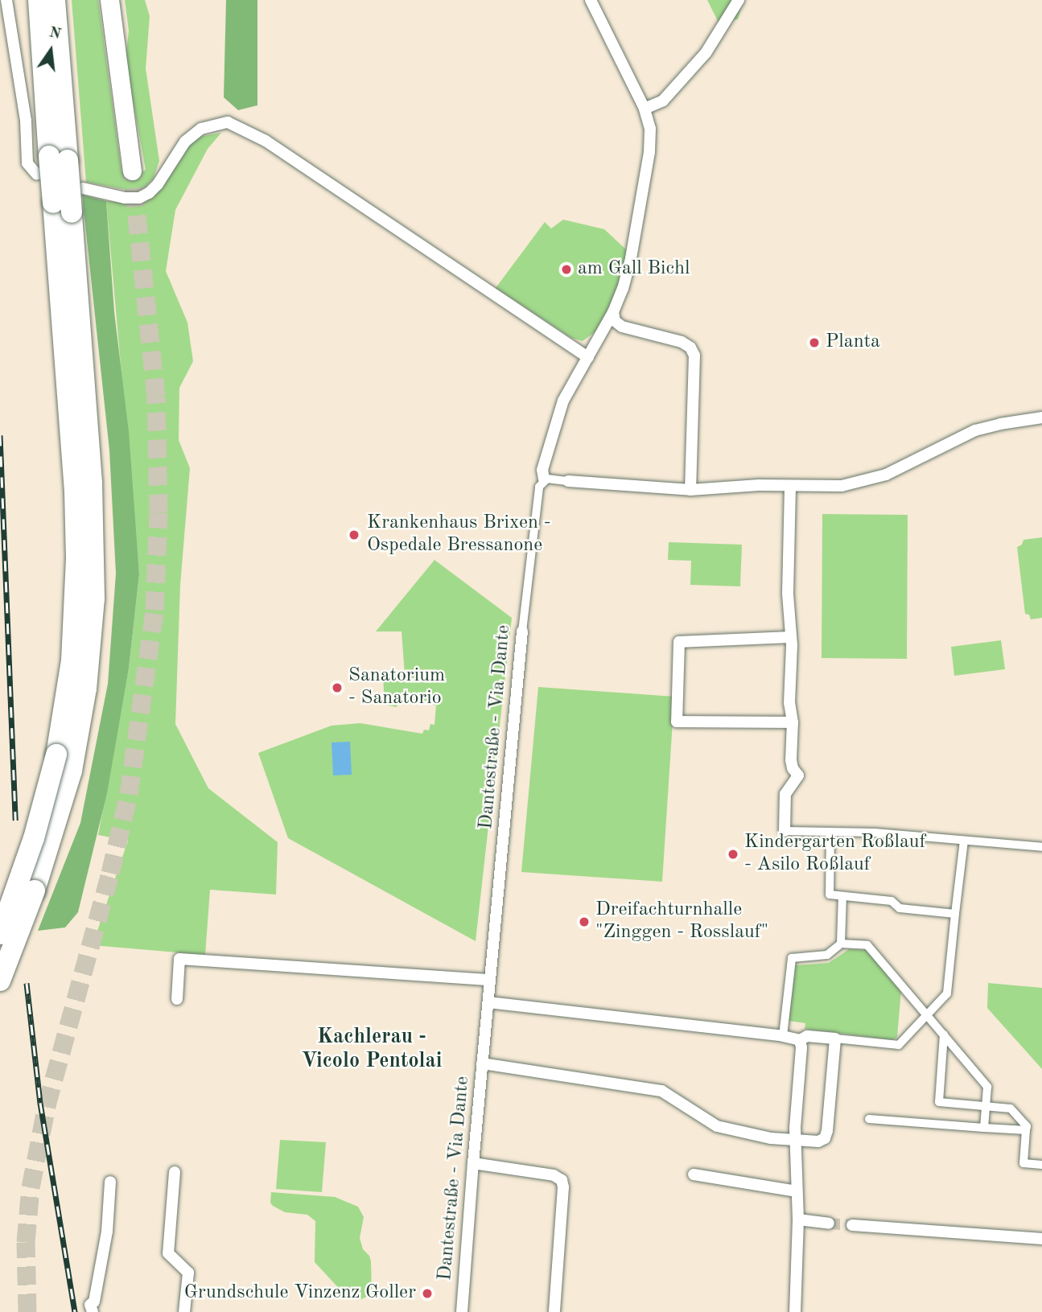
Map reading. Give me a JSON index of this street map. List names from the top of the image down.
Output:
{
  "streets": {
    "street": ["Dantestraße - Via Dante"]
  },
  "districts": ["Kachlerau - Vicolo Pentolai"],
  "places": [
    "am Gall Bichl",
    "Planta",
    "Krankenhaus Brixen - Ospedale Bressanone",
    "Sanatorium - Sanatorio",
    "Kindergarten Roßlauf - Asilo Roßlauf",
    "Dreifachturnhalle \"Zinggen - Rosslauf\"",
    "Grundschule Vinzenz Goller"
  ],
  "north": "top"
}
